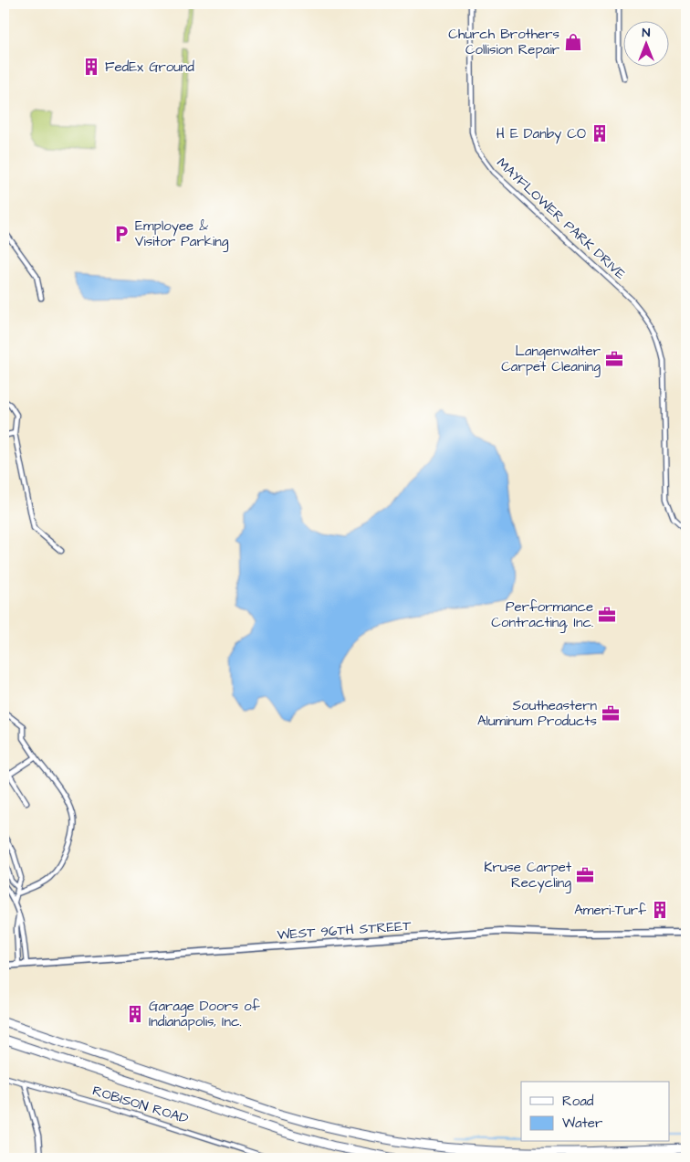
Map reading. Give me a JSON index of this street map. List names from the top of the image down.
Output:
{
  "streets": {
    "street": ["MAYFLOWER PARK DRIVE", "WEST 96TH STREET", "ROBISON ROAD"]
  },
  "places": {
    "shop": ["Church Brothers Collision Repair"],
    "building": [
      "FedEx Ground",
      "H E Danby CO",
      "Ameri-Turf",
      "Garage Doors of Indianapolis, Inc."
    ],
    "parking": ["Employee & Visitor Parking"],
    "office": [
      "Langenwalter Carpet Cleaning",
      "Performance Contracting, Inc.",
      "Southeastern Aluminum Products",
      "Kruse Carpet Recycling"
    ]
  },
  "legend": ["Road", "Water"],
  "north": "top"
}
